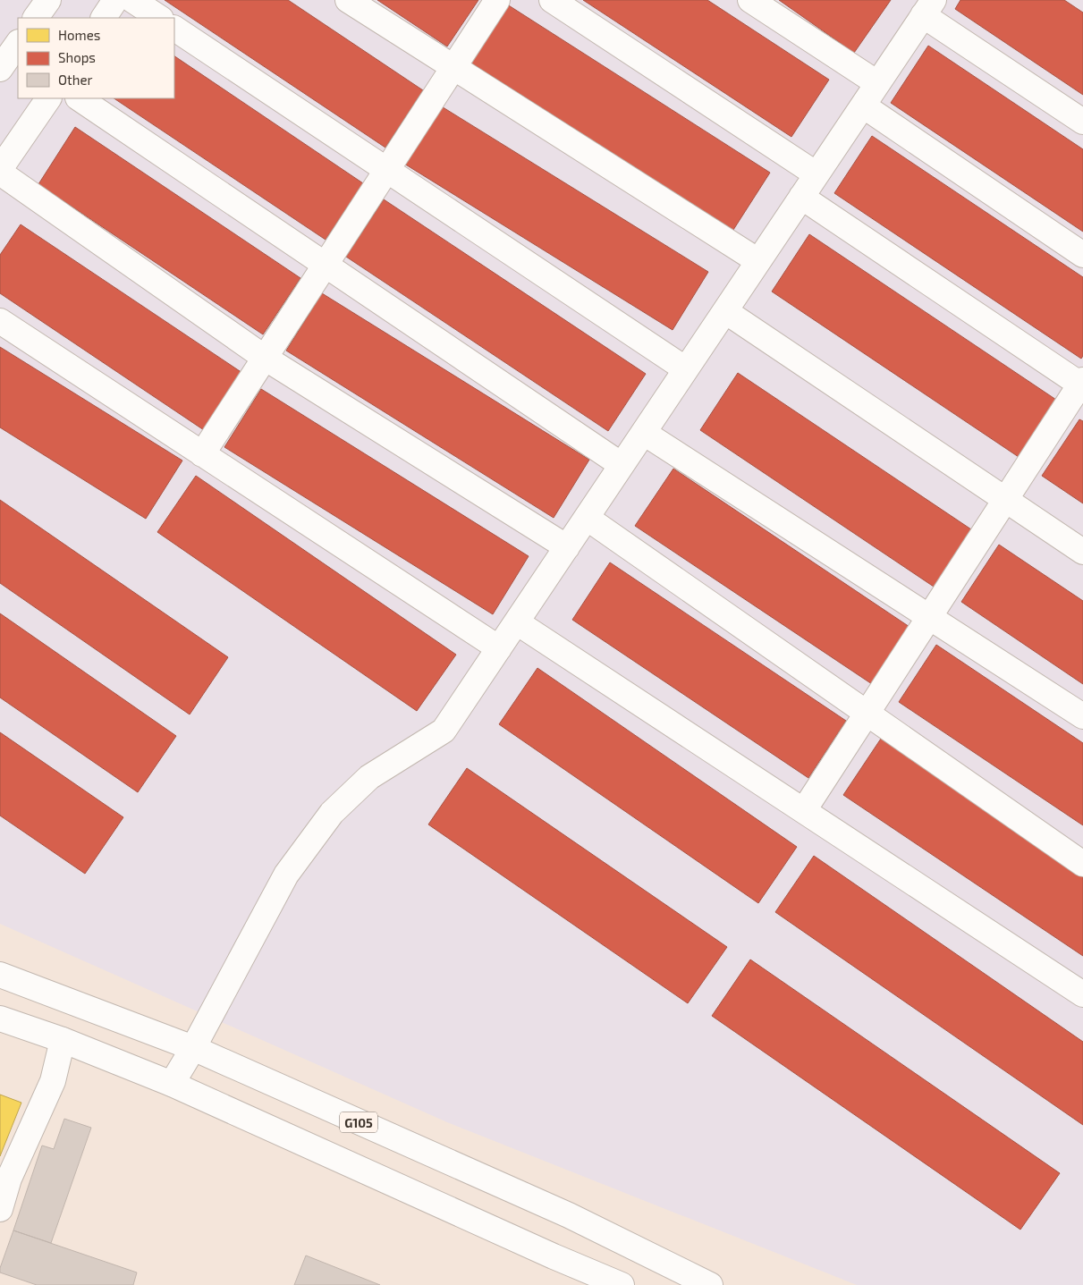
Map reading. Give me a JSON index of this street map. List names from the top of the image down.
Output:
{
  "streets": {
    "main road": ["G105"]
  },
  "legend": ["Homes", "Shops", "Other"]
}
